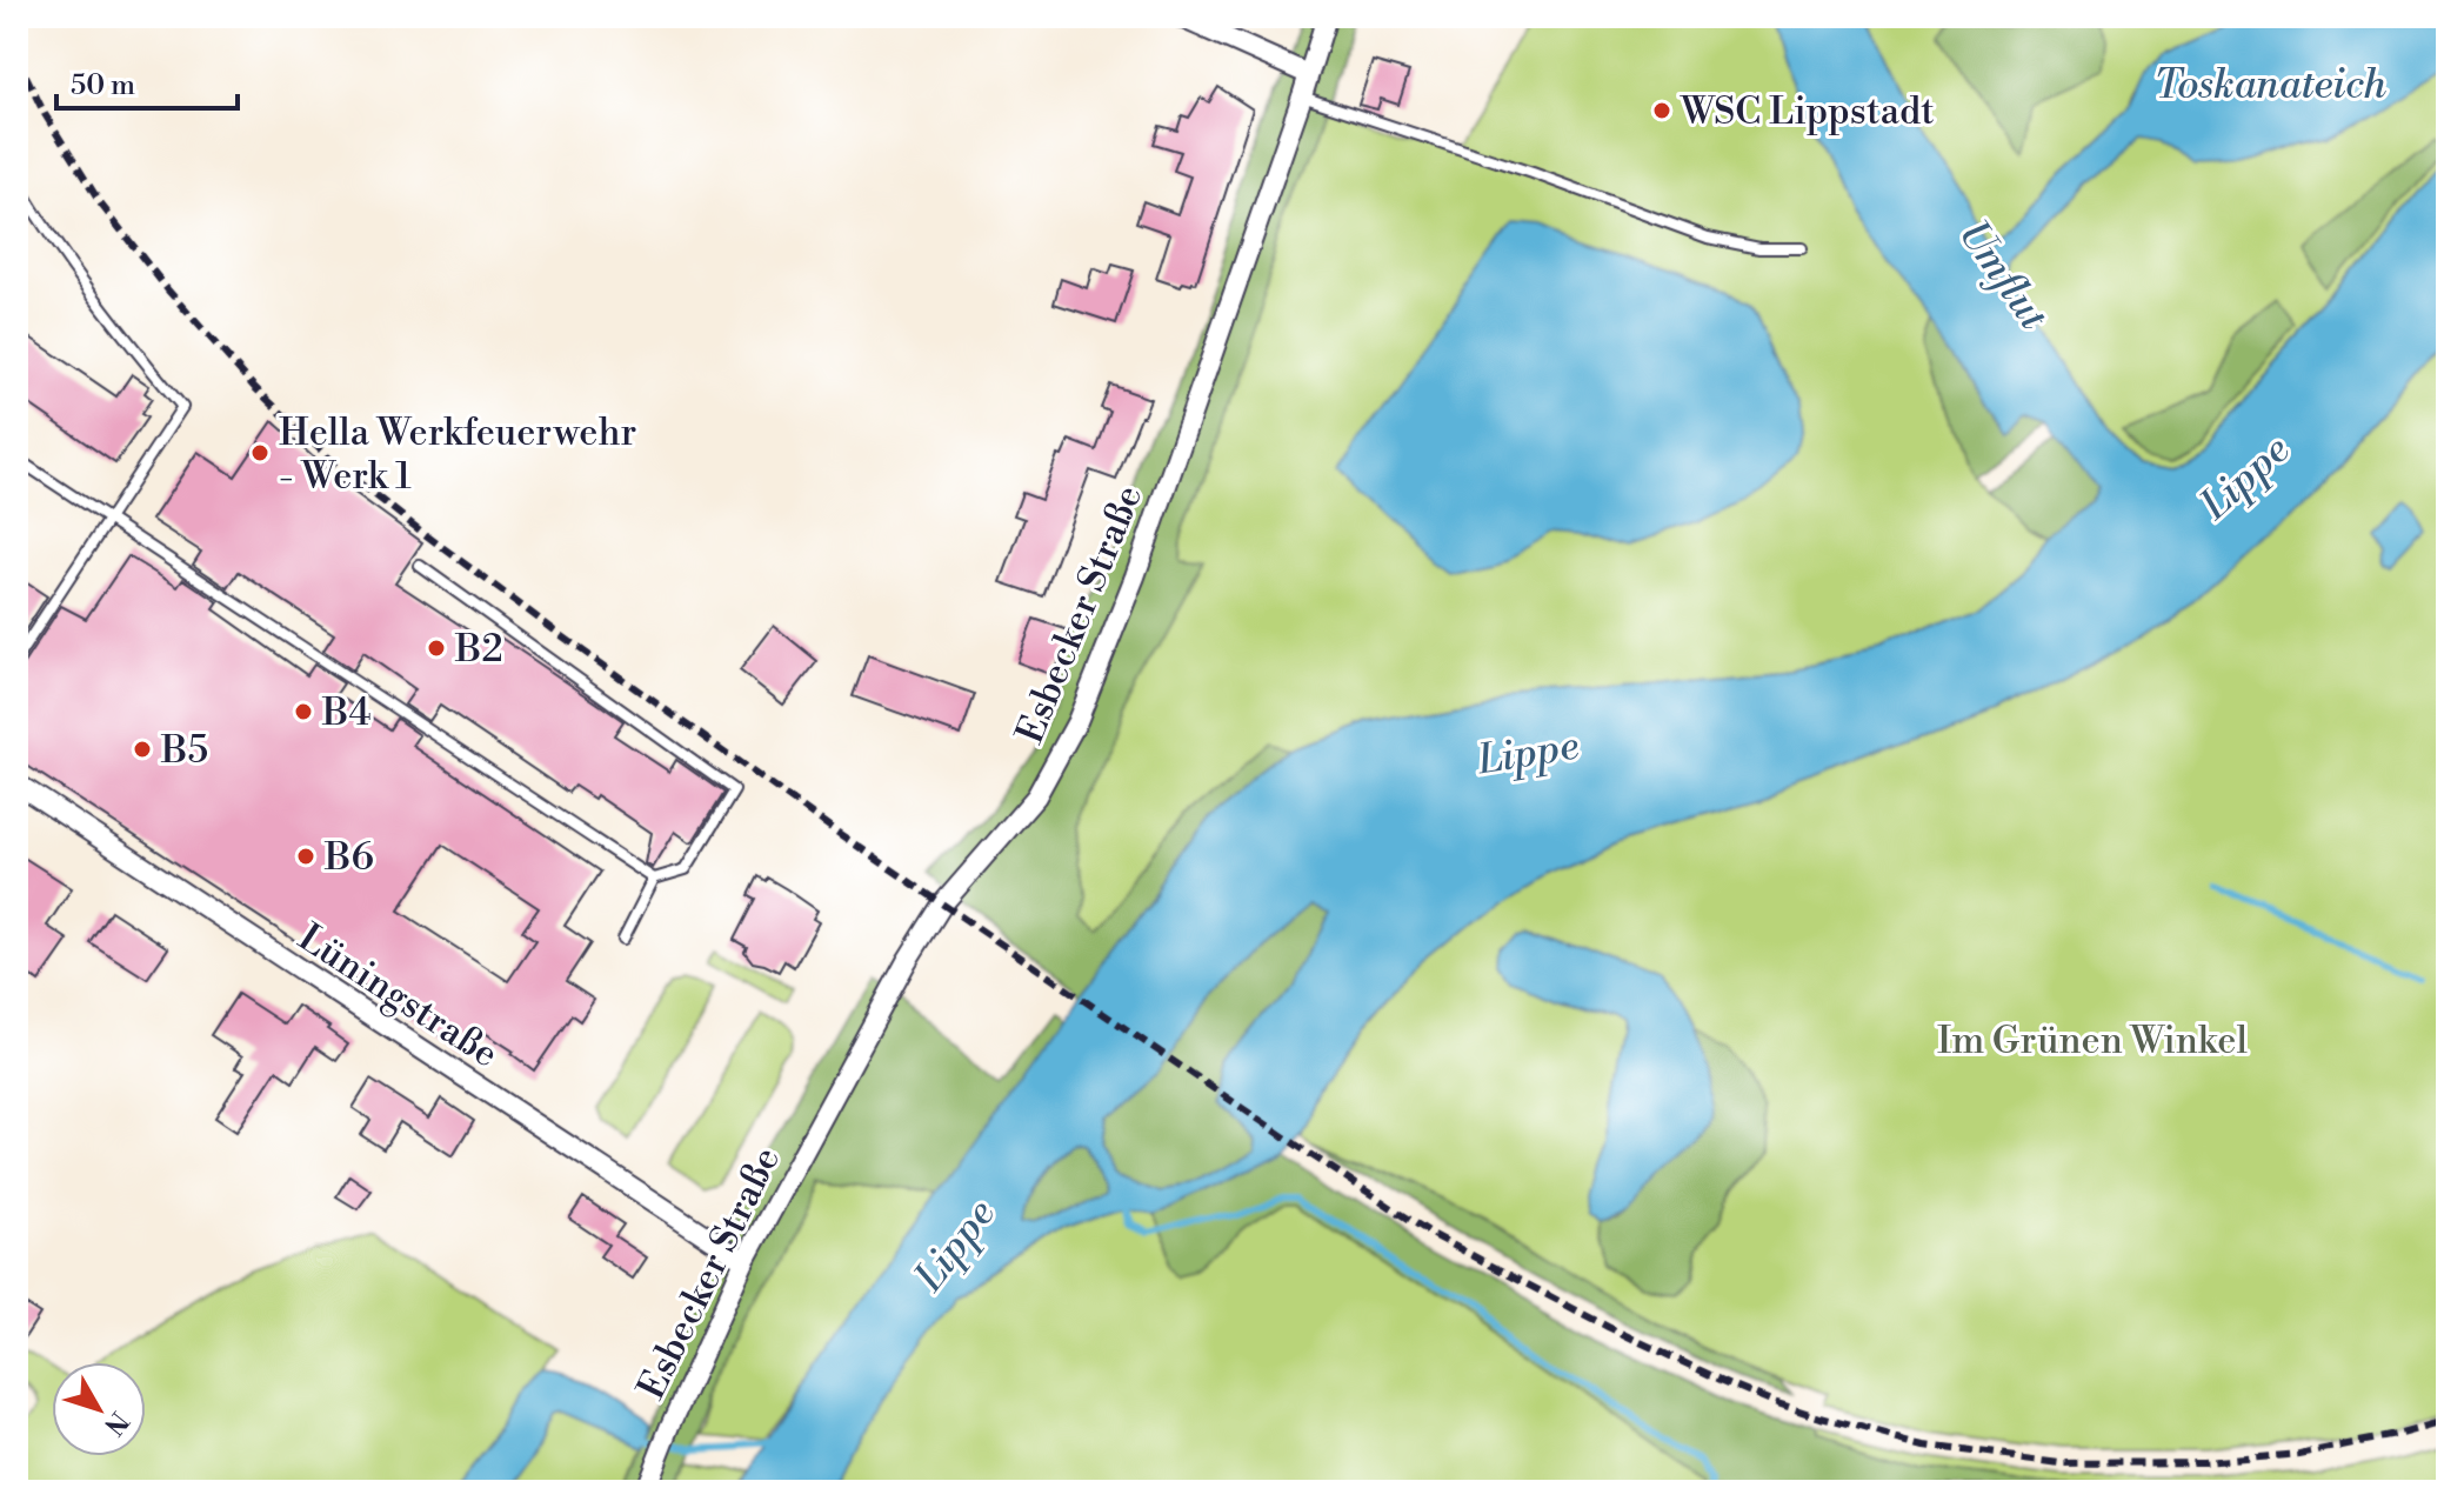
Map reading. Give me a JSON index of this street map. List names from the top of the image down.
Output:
{
  "streets": {
    "street": ["Esbecker Straße", "Lüningstraße"]
  },
  "crossings": [
    ["Esbecker Straße", "Lüningstraße"]
  ],
  "water": ["Toskanateich", "Umflut", "Lippe"],
  "parks": ["Im Grünen Winkel"],
  "places": [
    "WSC Lippstadt",
    "Hella Werkfeuerwehr - Werk 1",
    "B2",
    "B4",
    "B5",
    "B6"
  ],
  "scale_bar": "50 m",
  "north": "bottom right"
}
